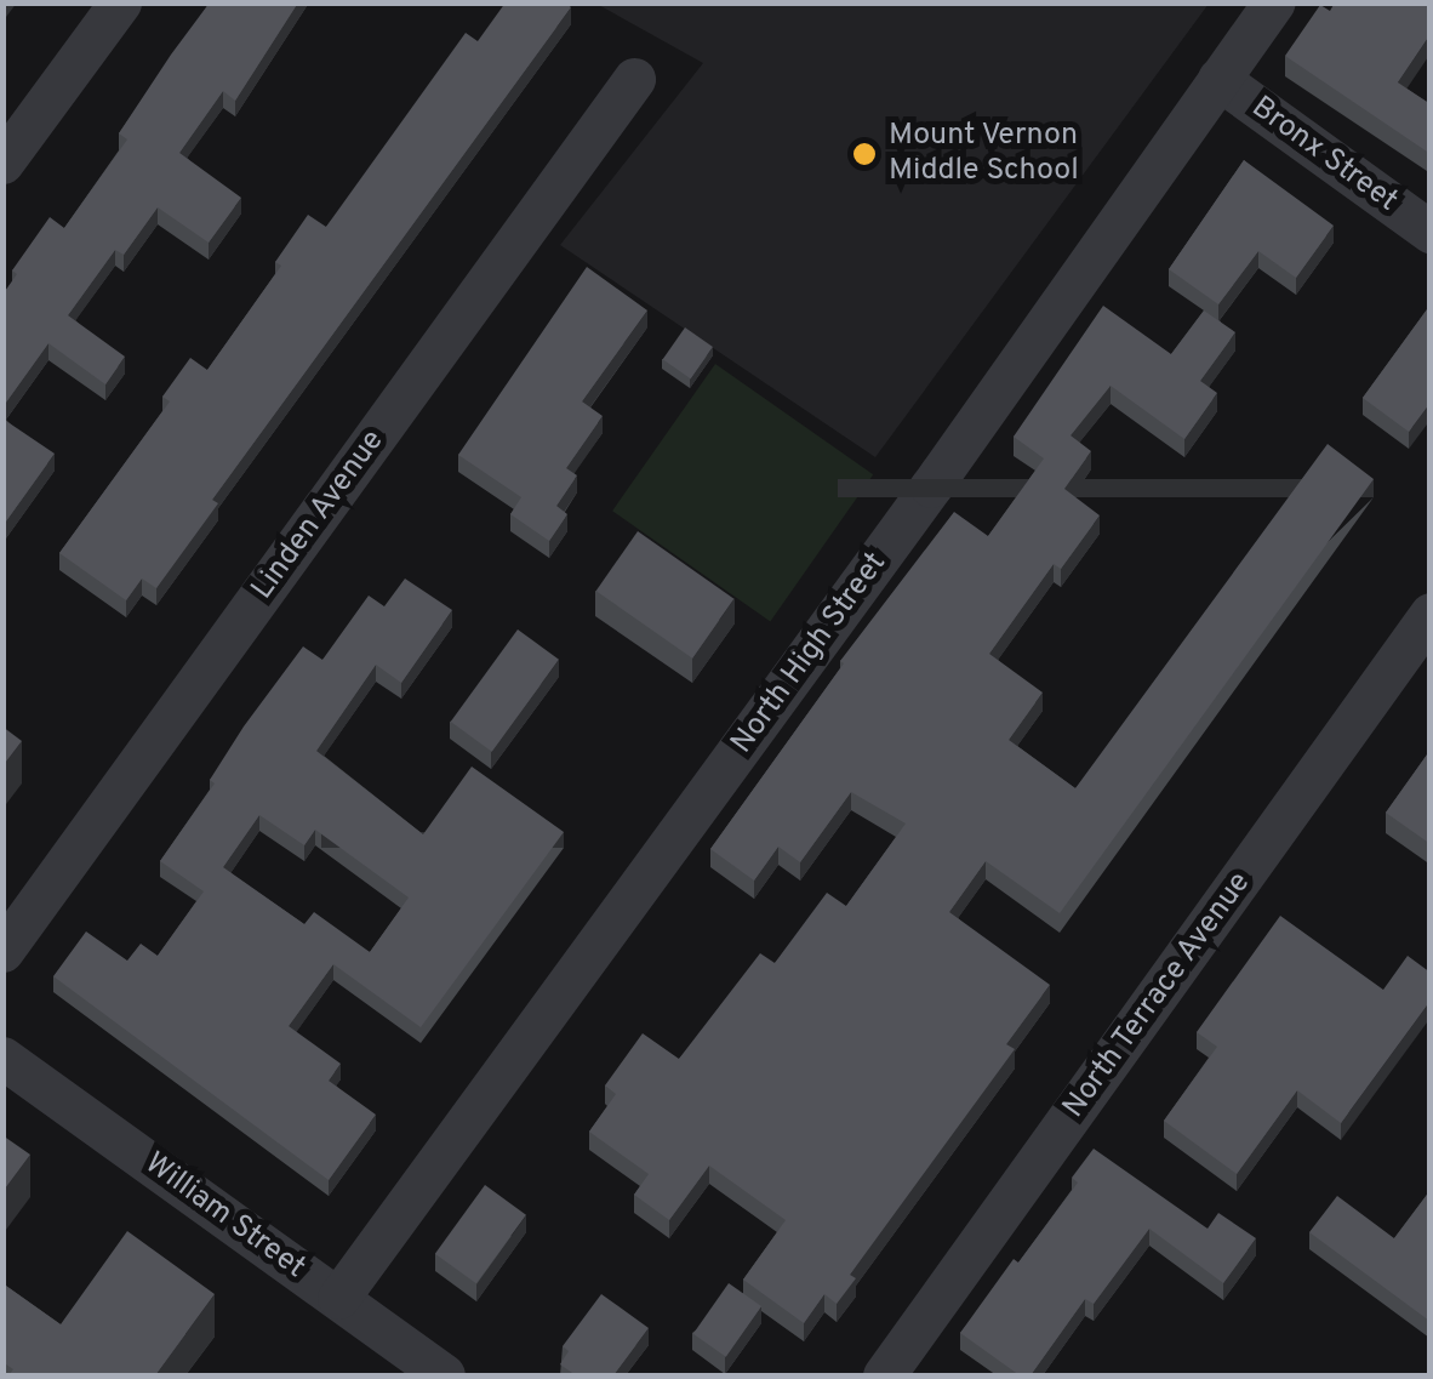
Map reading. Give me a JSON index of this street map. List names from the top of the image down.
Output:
{
  "streets": {
    "street": [
      "Bronx Street",
      "Linden Avenue",
      "North High Street",
      "North Terrace Avenue",
      "William Street"
    ]
  },
  "crossings": [
    ["Bronx Street", "North High Street"],
    ["North High Street", "William Street"]
  ],
  "places": ["Mount Vernon Middle School"]
}
